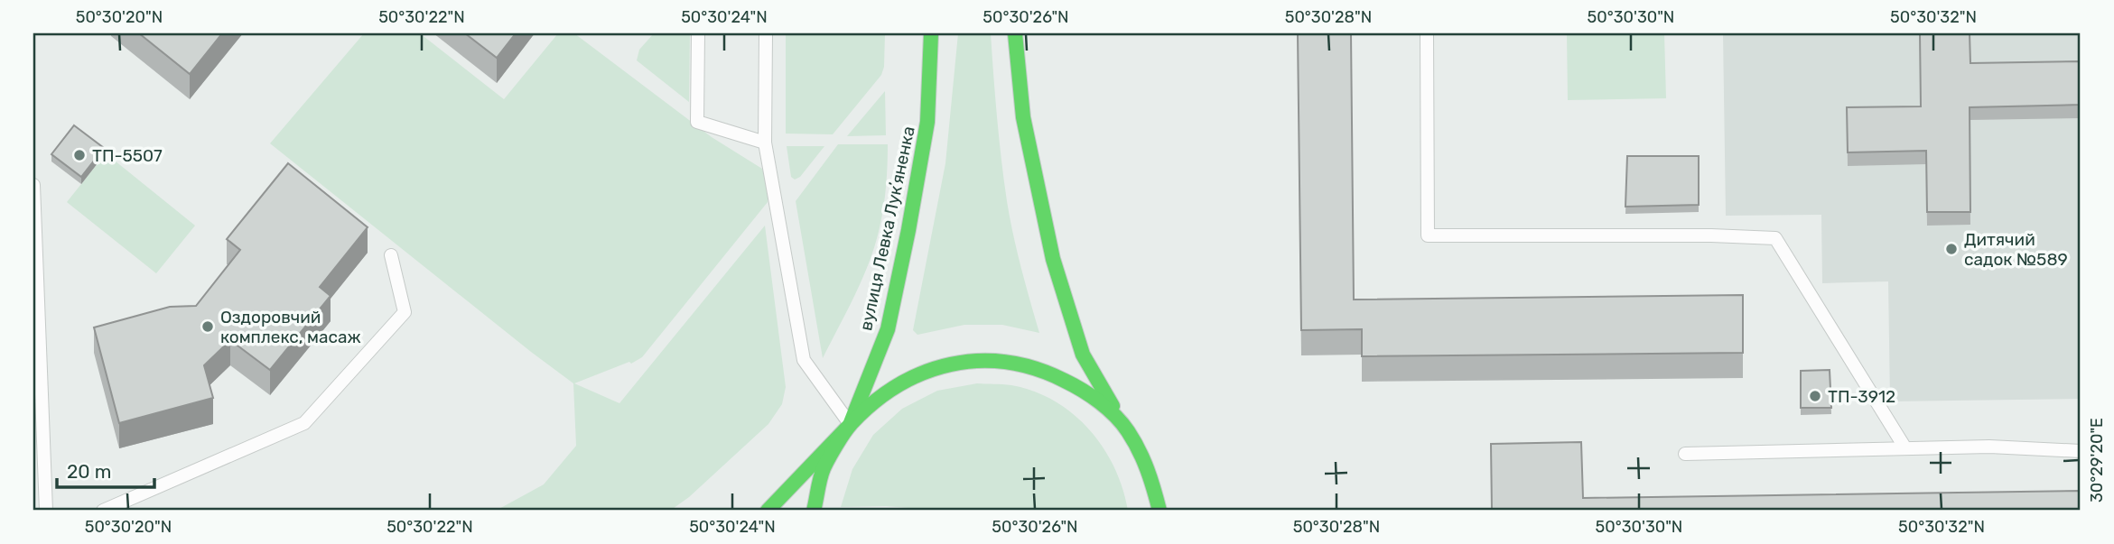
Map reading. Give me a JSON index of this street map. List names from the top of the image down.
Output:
{
  "streets": {
    "main road": ["вулиця Левка Лукʼяненка"]
  },
  "places": [
    "ТП-5507",
    "Дитячий садок №589",
    "Оздоровчий комплекс, масаж",
    "ТП-3912"
  ],
  "scale_bar": "20 m",
  "coordinates": [
    "50°30'20\"N",
    "50°30'22\"N",
    "50°30'24\"N",
    "50°30'26\"N",
    "50°30'28\"N",
    "50°30'30\"N",
    "50°30'32\"N",
    "30°29'20\"E"
  ]
}
